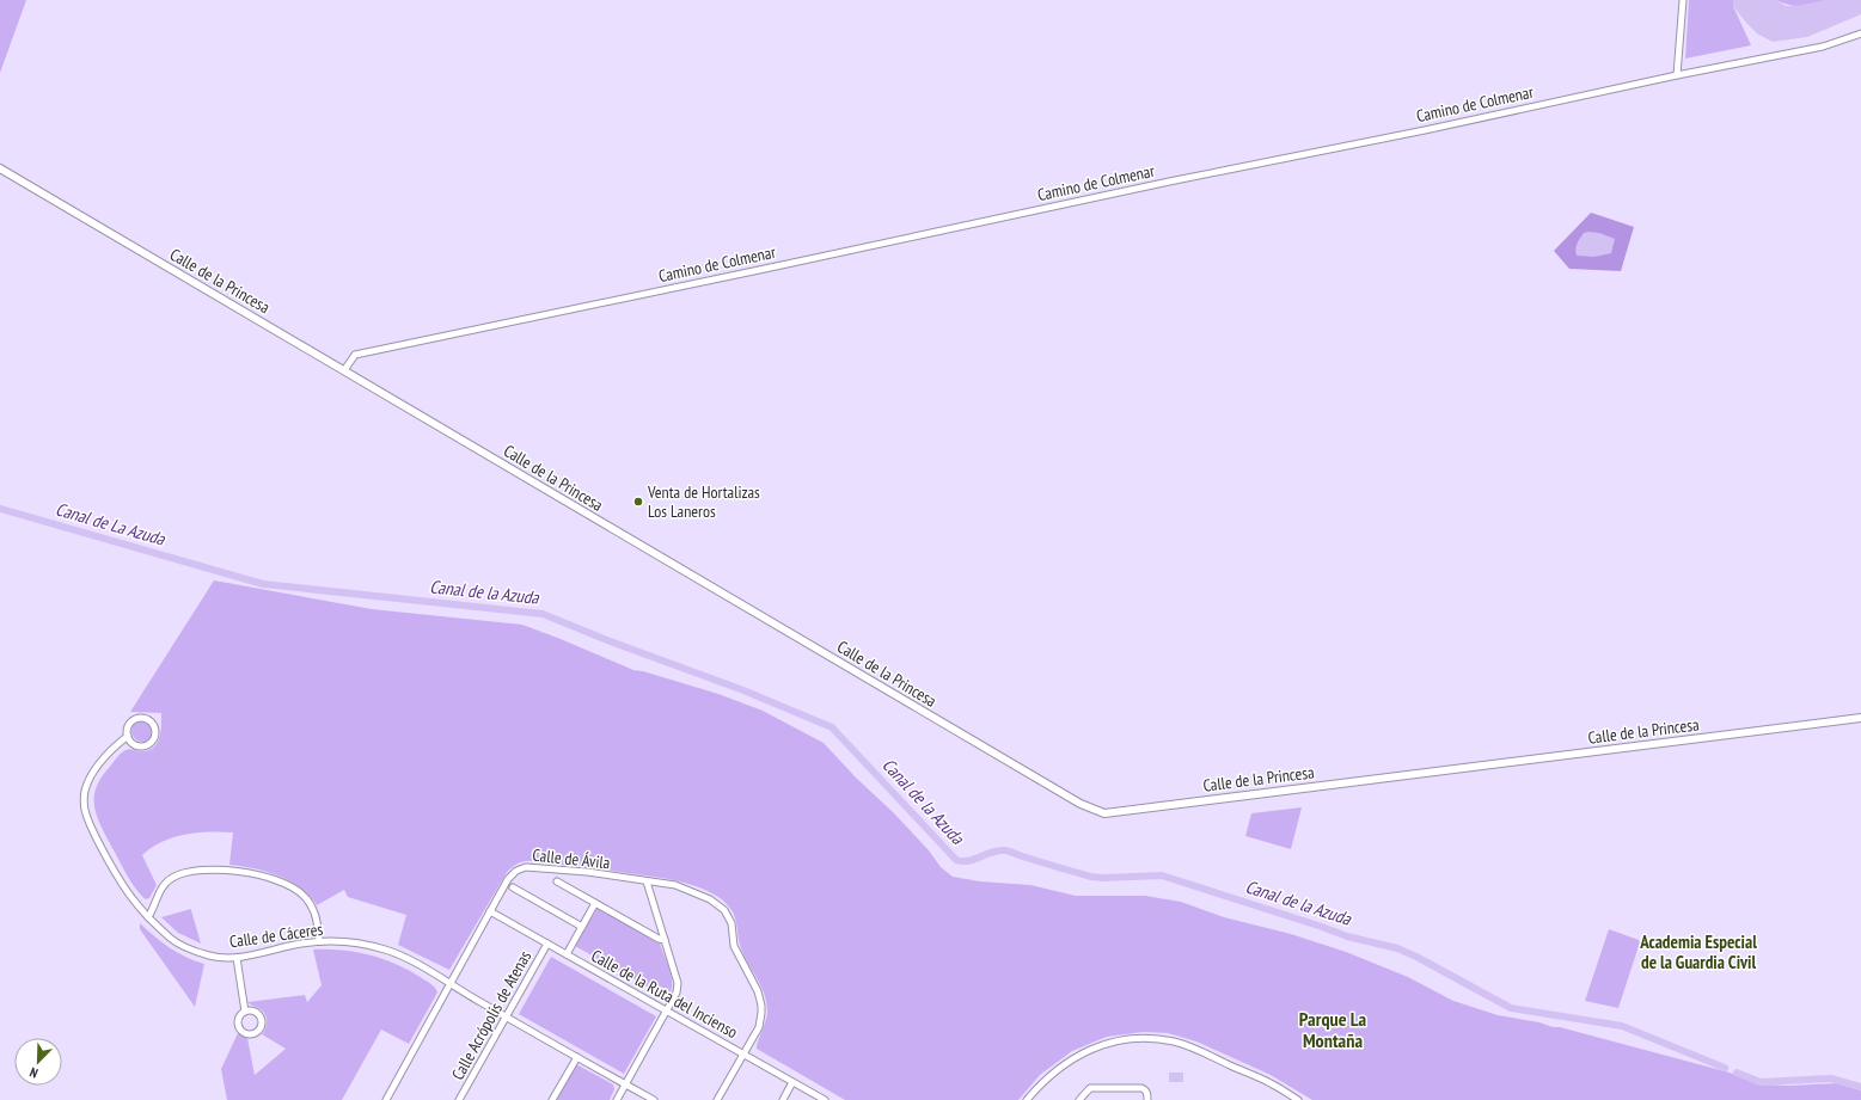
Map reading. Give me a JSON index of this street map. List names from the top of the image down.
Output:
{
  "streets": {
    "street": [
      "Camino de Colmenar",
      "Calle de la Princesa",
      "Calle de Ávila",
      "Calle de Cáceres",
      "Calle de la Ruta del Incienso",
      "Calle Acrópolis de Atenas"
    ]
  },
  "crossings": [
    ["Camino de Colmenar", "Calle de la Princesa"],
    ["Calle de Ávila", "Calle de Cáceres"],
    ["Calle de Ávila", "Calle de la Ruta del Incienso"],
    ["Calle de Cáceres", "Calle Acrópolis de Atenas"],
    ["Calle de la Ruta del Incienso", "Calle Acrópolis de Atenas"]
  ],
  "districts": ["Academia Especial de la Guardia Civil", "Parque La Montaña"],
  "water": ["Canal de La Azuda", "Canal de la Azuda"],
  "places": ["Venta de Hortalizas Los Laneros"],
  "north": "bottom left"
}
